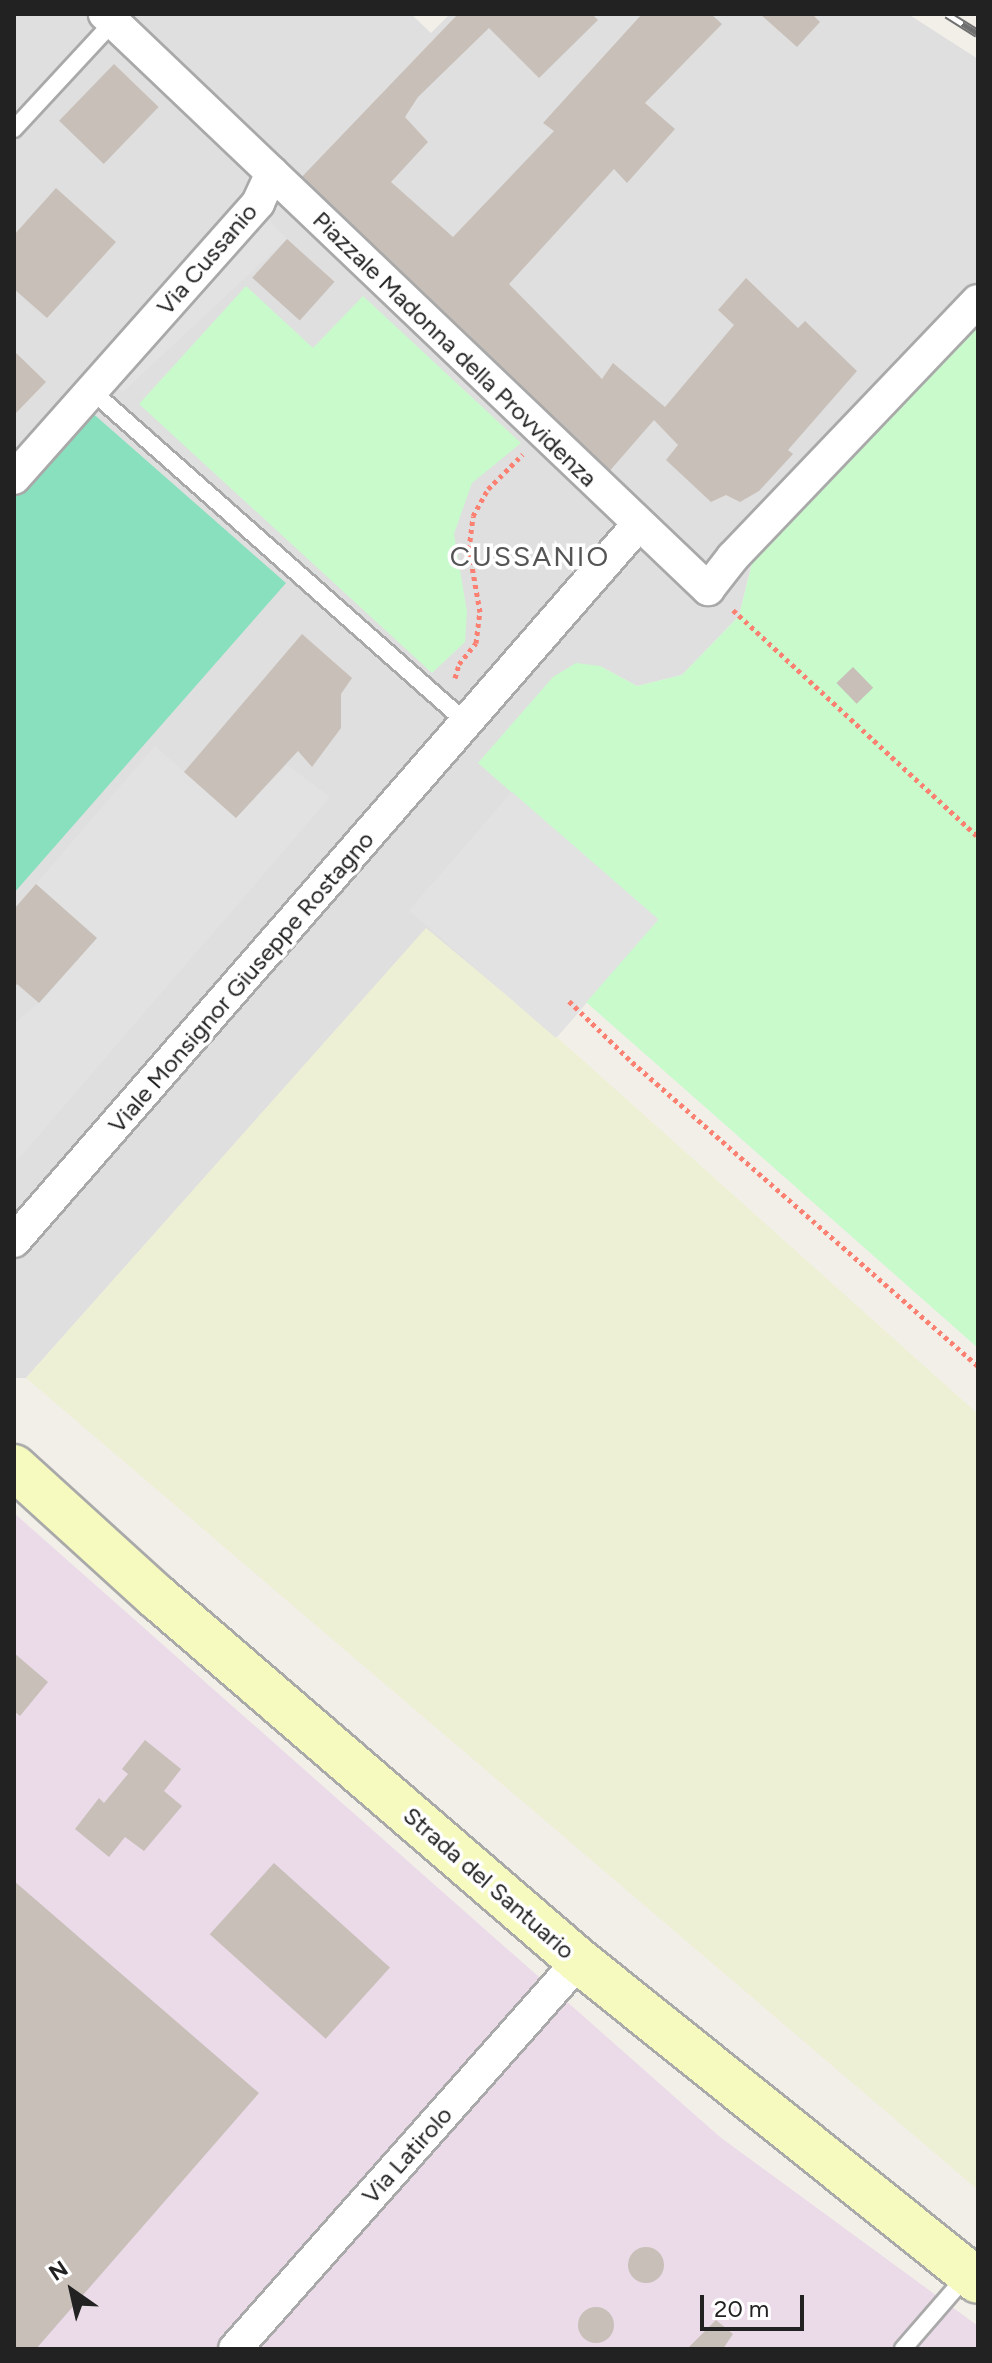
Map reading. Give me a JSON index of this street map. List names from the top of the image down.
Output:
{
  "streets": {
    "street": [
      "Via Cussanio",
      "Piazzale Madonna della Provvidenza",
      "Viale Monsignor Giuseppe Rostagno",
      "Strada del Santuario",
      "Via Latirolo"
    ]
  },
  "crossings": [
    ["Via Cussanio", "Piazzale Madonna della Provvidenza"],
    ["Strada del Santuario", "Via Latirolo"]
  ],
  "districts": ["CUSSANIO"],
  "scale_bar": "20 m",
  "north": "top left"
}
